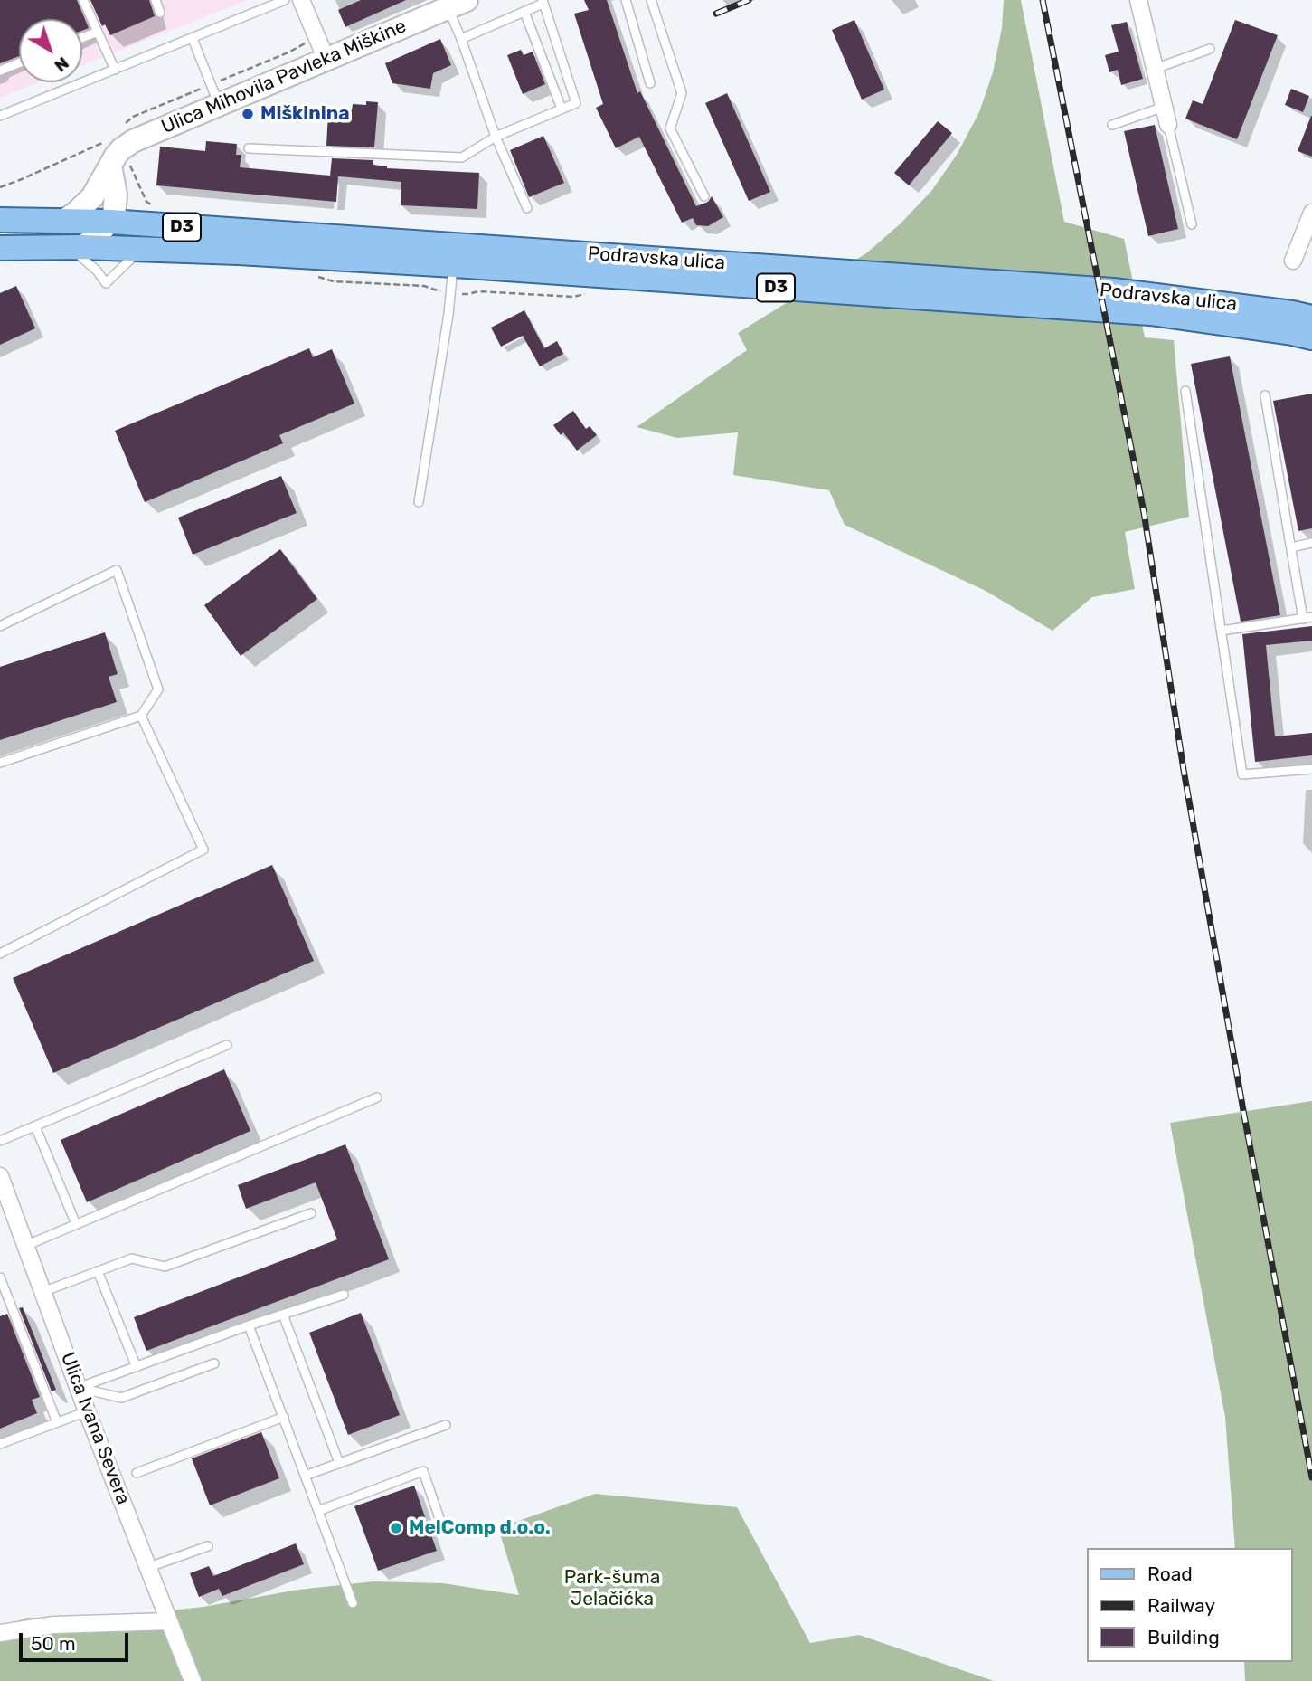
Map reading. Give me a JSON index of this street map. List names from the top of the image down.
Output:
{
  "streets": {
    "main road": ["D3", "Podravska ulica"],
    "street": ["Ulica Mihovila Pavleka Miškine", "Ulica Ivana Severa"]
  },
  "crossings": [
    ["Ulica Mihovila Pavleka Miškine", "Podravska ulica"]
  ],
  "parks": ["Park-šuma Jelačićka"],
  "places": ["Miškinina", "MelComp d.o.o."],
  "legend": ["Road", "Railway", "Building"],
  "scale_bar": "50 m",
  "north": "bottom right"
}
